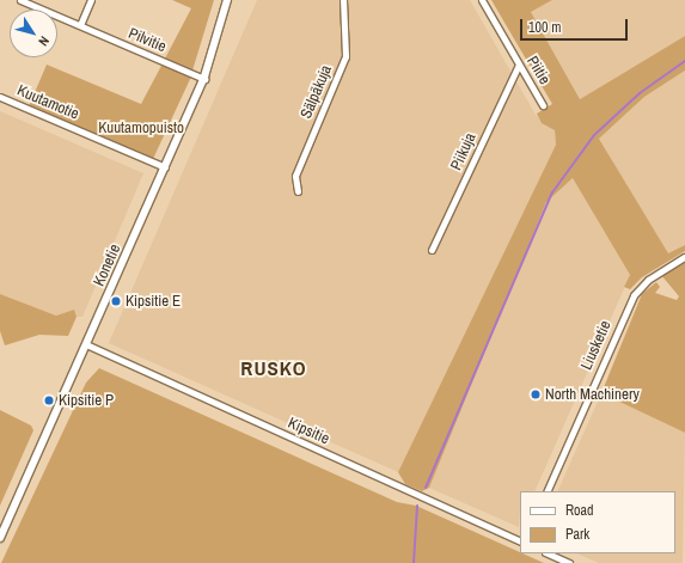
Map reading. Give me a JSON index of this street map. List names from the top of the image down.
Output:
{
  "streets": {
    "street": [
      "Pilvitie",
      "Piitie",
      "Sälpäkuja",
      "Kuutamotie",
      "Piikuja",
      "Konetie",
      "Liusketie",
      "Kipsitie"
    ]
  },
  "crossings": [
    ["Pilvitie", "Konetie"],
    ["Piitie", "Piikuja"],
    ["Kuutamotie", "Konetie"],
    ["Konetie", "Kipsitie"]
  ],
  "districts": ["RUSKO"],
  "parks": ["Kuutamopuisto"],
  "places": ["Kipsitie E", "North Machinery", "Kipsitie P"],
  "legend": ["Road", "Park"],
  "scale_bar": "100 m",
  "north": "bottom right"
}
